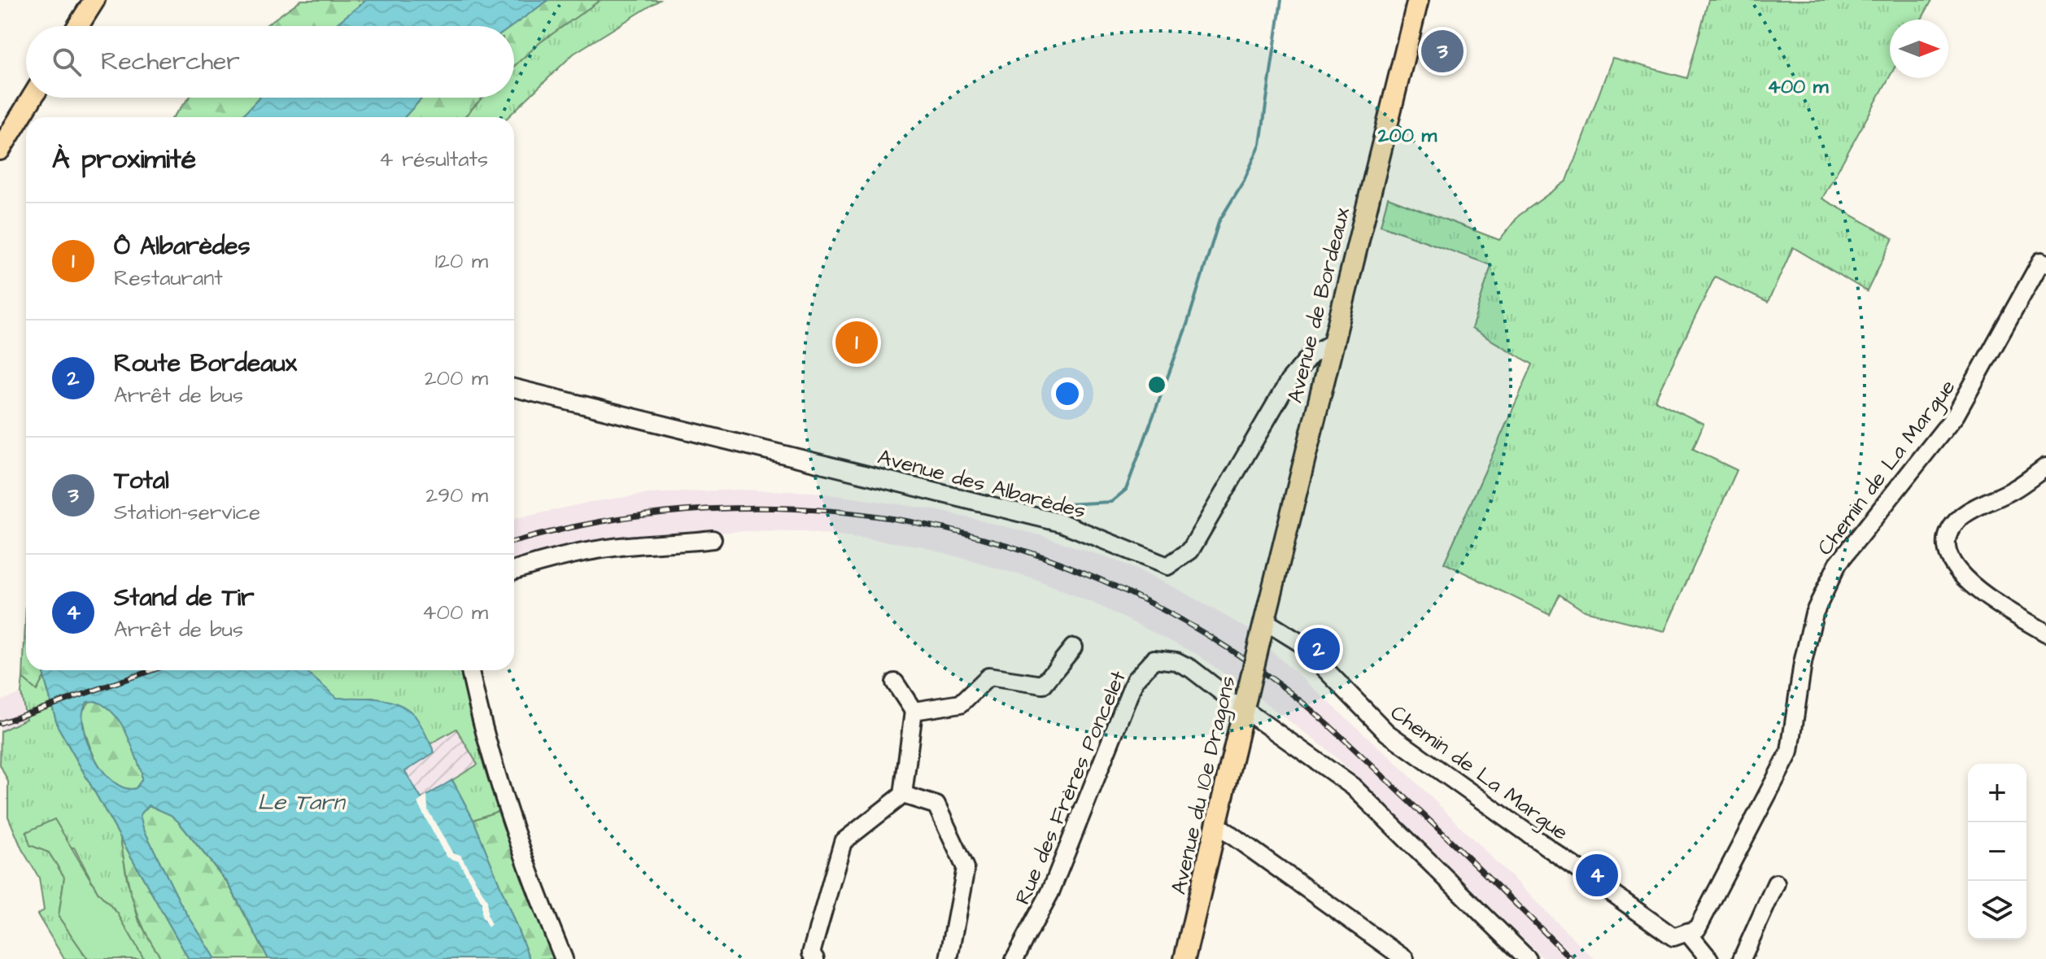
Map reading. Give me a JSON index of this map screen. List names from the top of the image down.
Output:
{
  "streets": {
    "main road": ["Avenue de Bordeaux", "Avenue du 10e Dragons"],
    "street": ["Chemin de La Margue", "Avenue des Albarèdes", "Rue des Frères Poncelet"]
  },
  "crossings": [
    ["Avenue de Bordeaux", "Chemin de La Margue"],
    ["Avenue de Bordeaux", "Avenue des Albarèdes"],
    ["Avenue de Bordeaux", "Avenue du 10e Dragons"],
    ["Chemin de La Margue", "Avenue du 10e Dragons"],
    ["Avenue du 10e Dragons", "Rue des Frères Poncelet"]
  ],
  "water": ["Le Tarn"],
  "north": "right",
  "page": {
    "search": "Rechercher",
    "pins": [
      "3",
      "1",
      "2",
      "4"
    ],
    "heading": ["À proximité", "4 résultats"],
    "list": [
      {
        "mark": "1",
        "name": "Ô Albarèdes",
        "note": "Restaurant",
        "value": "120 m"
      },
      {
        "mark": "2",
        "name": "Route Bordeaux",
        "note": "Arrêt de bus",
        "value": "200 m"
      },
      {
        "mark": "3",
        "name": "Total",
        "note": "Station-service",
        "value": "290 m"
      },
      {
        "mark": "4",
        "name": "Stand de Tir",
        "note": "Arrêt de bus",
        "value": "400 m"
      }
    ],
    "map_buttons": ["+", "−"]
  },
  "rings": ["400 m", "200 m"]
}
